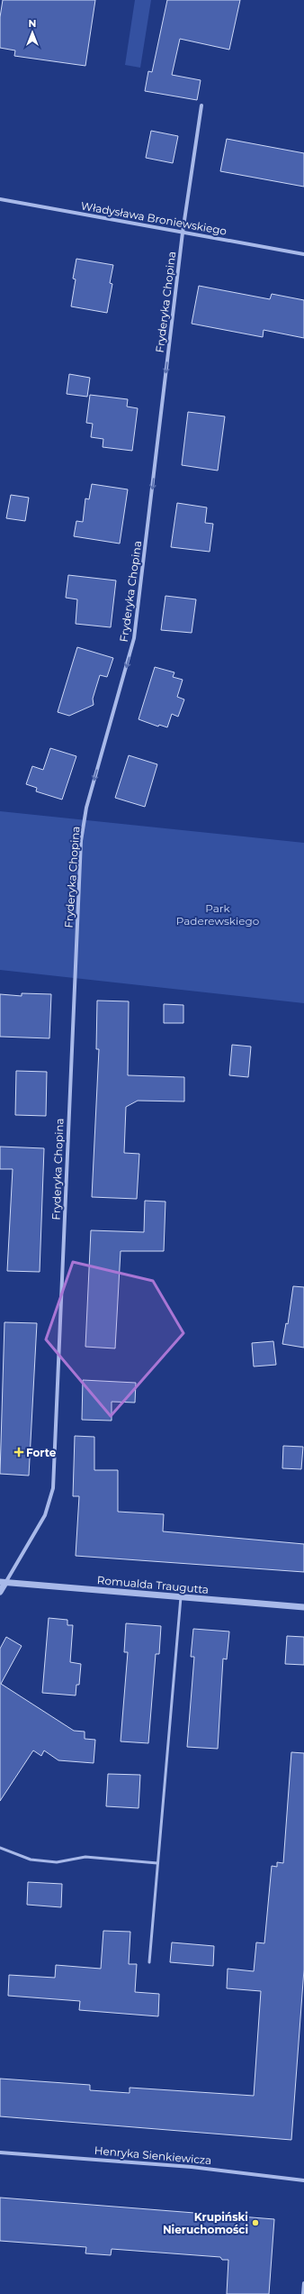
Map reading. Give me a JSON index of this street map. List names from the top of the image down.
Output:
{
  "streets": {
    "street": [
      "Władysława Broniewskiego",
      "Fryderyka Chopina",
      "Romualda Traugutta",
      "Henryka Sienkiewicza"
    ]
  },
  "crossings": [
    ["Władysława Broniewskiego", "Fryderyka Chopina"],
    ["Fryderyka Chopina", "Romualda Traugutta"]
  ],
  "one_way": ["Fryderyka Chopina"],
  "parks": ["Park Paderewskiego"],
  "places": {
    "health": ["Forte"],
    "other": ["Krupiński Nieruchomości"]
  },
  "north": "top"
}
